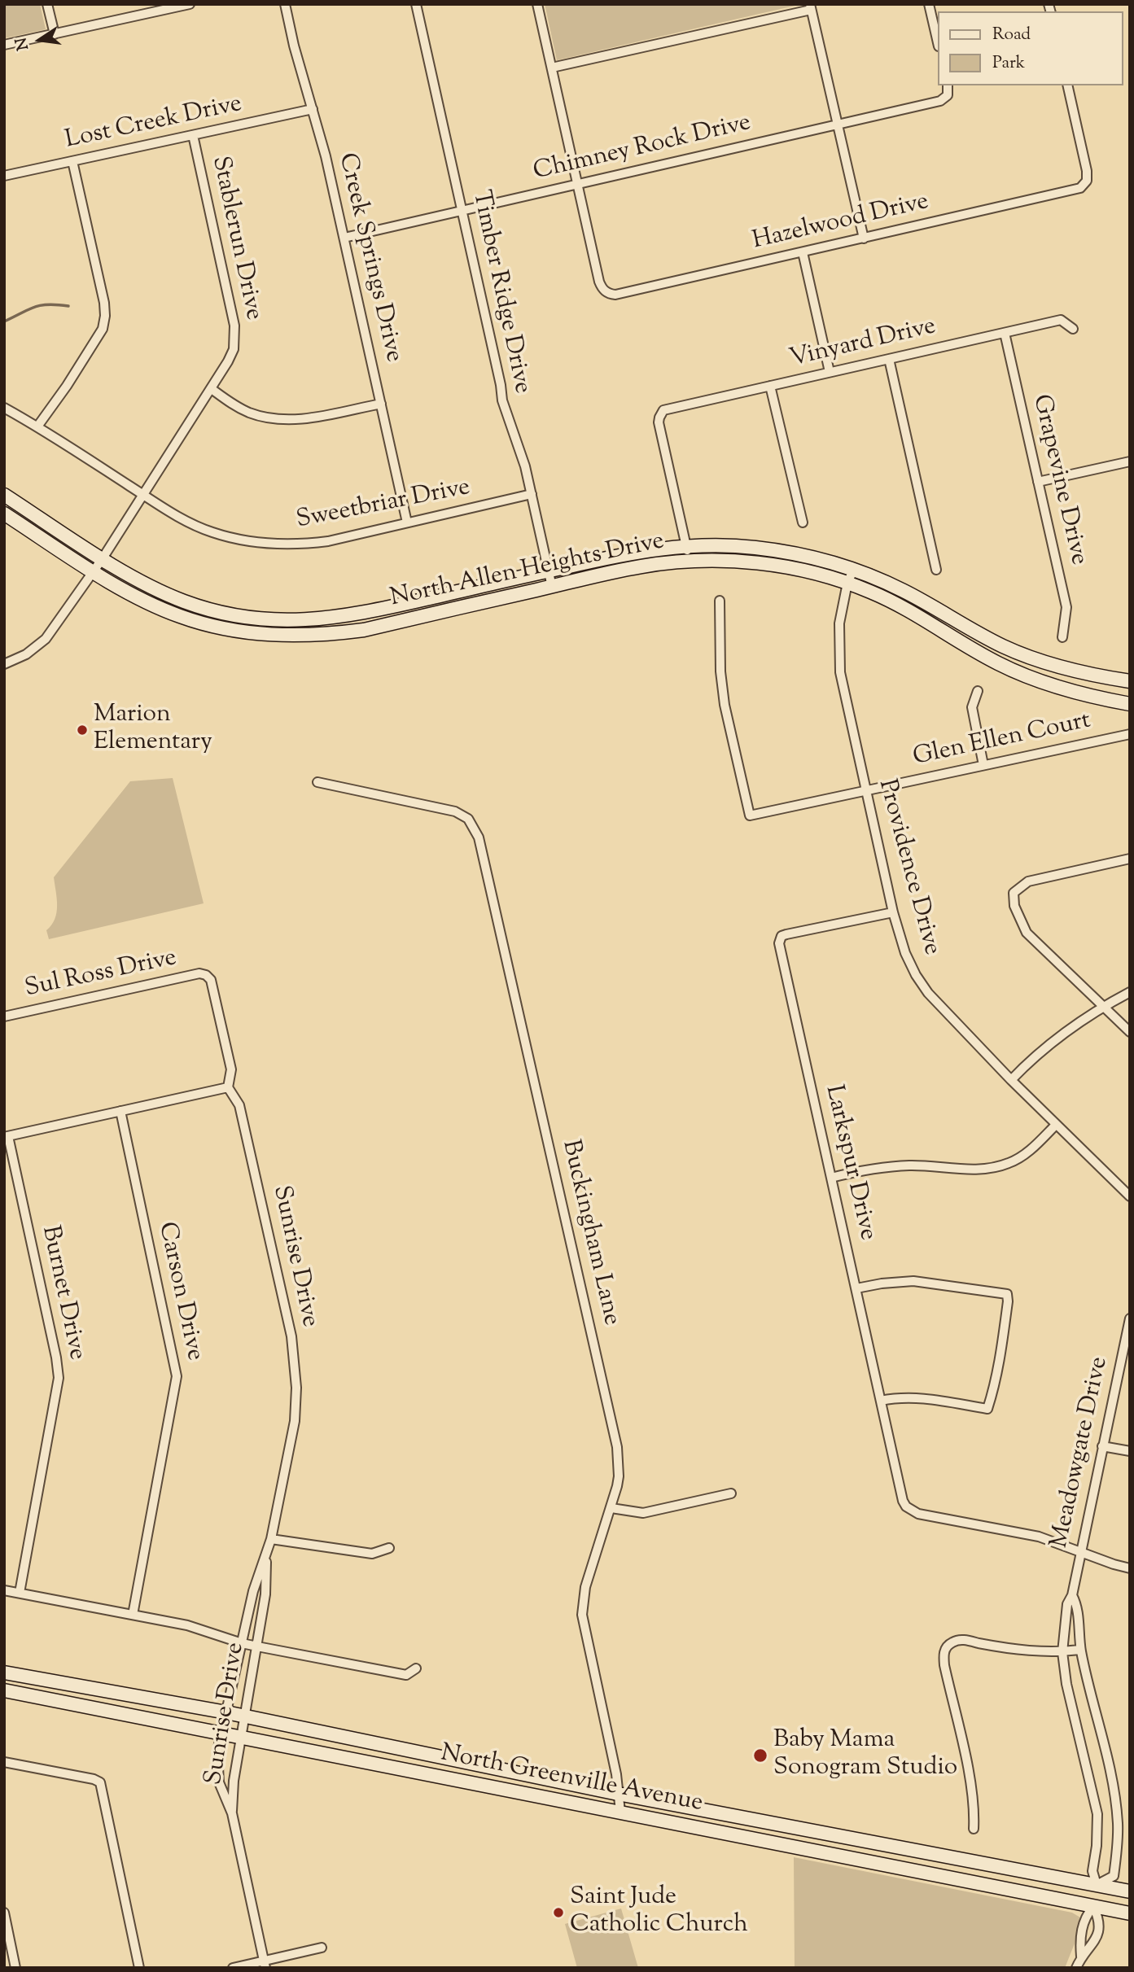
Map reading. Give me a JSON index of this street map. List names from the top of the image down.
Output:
{
  "streets": {
    "main road": ["North Allen Heights Drive", "North Greenville Avenue"],
    "street": [
      "Lost Creek Drive",
      "Chimney Rock Drive",
      "Hazelwood Drive",
      "Stablerun Drive",
      "Creek Springs Drive",
      "Timber Ridge Drive",
      "Vinyard Drive",
      "Grapevine Drive",
      "Sweetbriar Drive",
      "Glen Ellen Court",
      "Providence Drive",
      "Sul Ross Drive",
      "Larkspur Drive",
      "Buckingham Lane",
      "Sunrise Drive",
      "Carson Drive",
      "Burnet Drive",
      "Meadowgate Drive"
    ]
  },
  "crossings": [
    ["Lost Creek Drive", "Stablerun Drive"],
    ["Lost Creek Drive", "Creek Springs Drive"],
    ["Chimney Rock Drive", "Hazelwood Drive"],
    ["Chimney Rock Drive", "Creek Springs Drive"],
    ["Chimney Rock Drive", "Timber Ridge Drive"],
    ["Stablerun Drive", "Sweetbriar Drive"],
    ["Stablerun Drive", "North Allen Heights Drive"],
    ["Creek Springs Drive", "Sweetbriar Drive"],
    ["Timber Ridge Drive", "Sweetbriar Drive"],
    ["Timber Ridge Drive", "North Allen Heights Drive"],
    ["Vinyard Drive", "Grapevine Drive"],
    ["Vinyard Drive", "North Allen Heights Drive"],
    ["North Allen Heights Drive", "Providence Drive"],
    ["Glen Ellen Court", "Providence Drive"],
    ["Providence Drive", "Larkspur Drive"],
    ["Sul Ross Drive", "Sunrise Drive"],
    ["Larkspur Drive", "Meadowgate Drive"],
    ["Buckingham Lane", "North Greenville Avenue"],
    ["Sunrise Drive", "North Greenville Avenue"],
    ["Meadowgate Drive", "North Greenville Avenue"]
  ],
  "places": ["Marion Elementary", "Baby Mama Sonogram Studio", "Saint Jude Catholic Church"],
  "legend": ["Road", "Park"],
  "north": "left"
}
